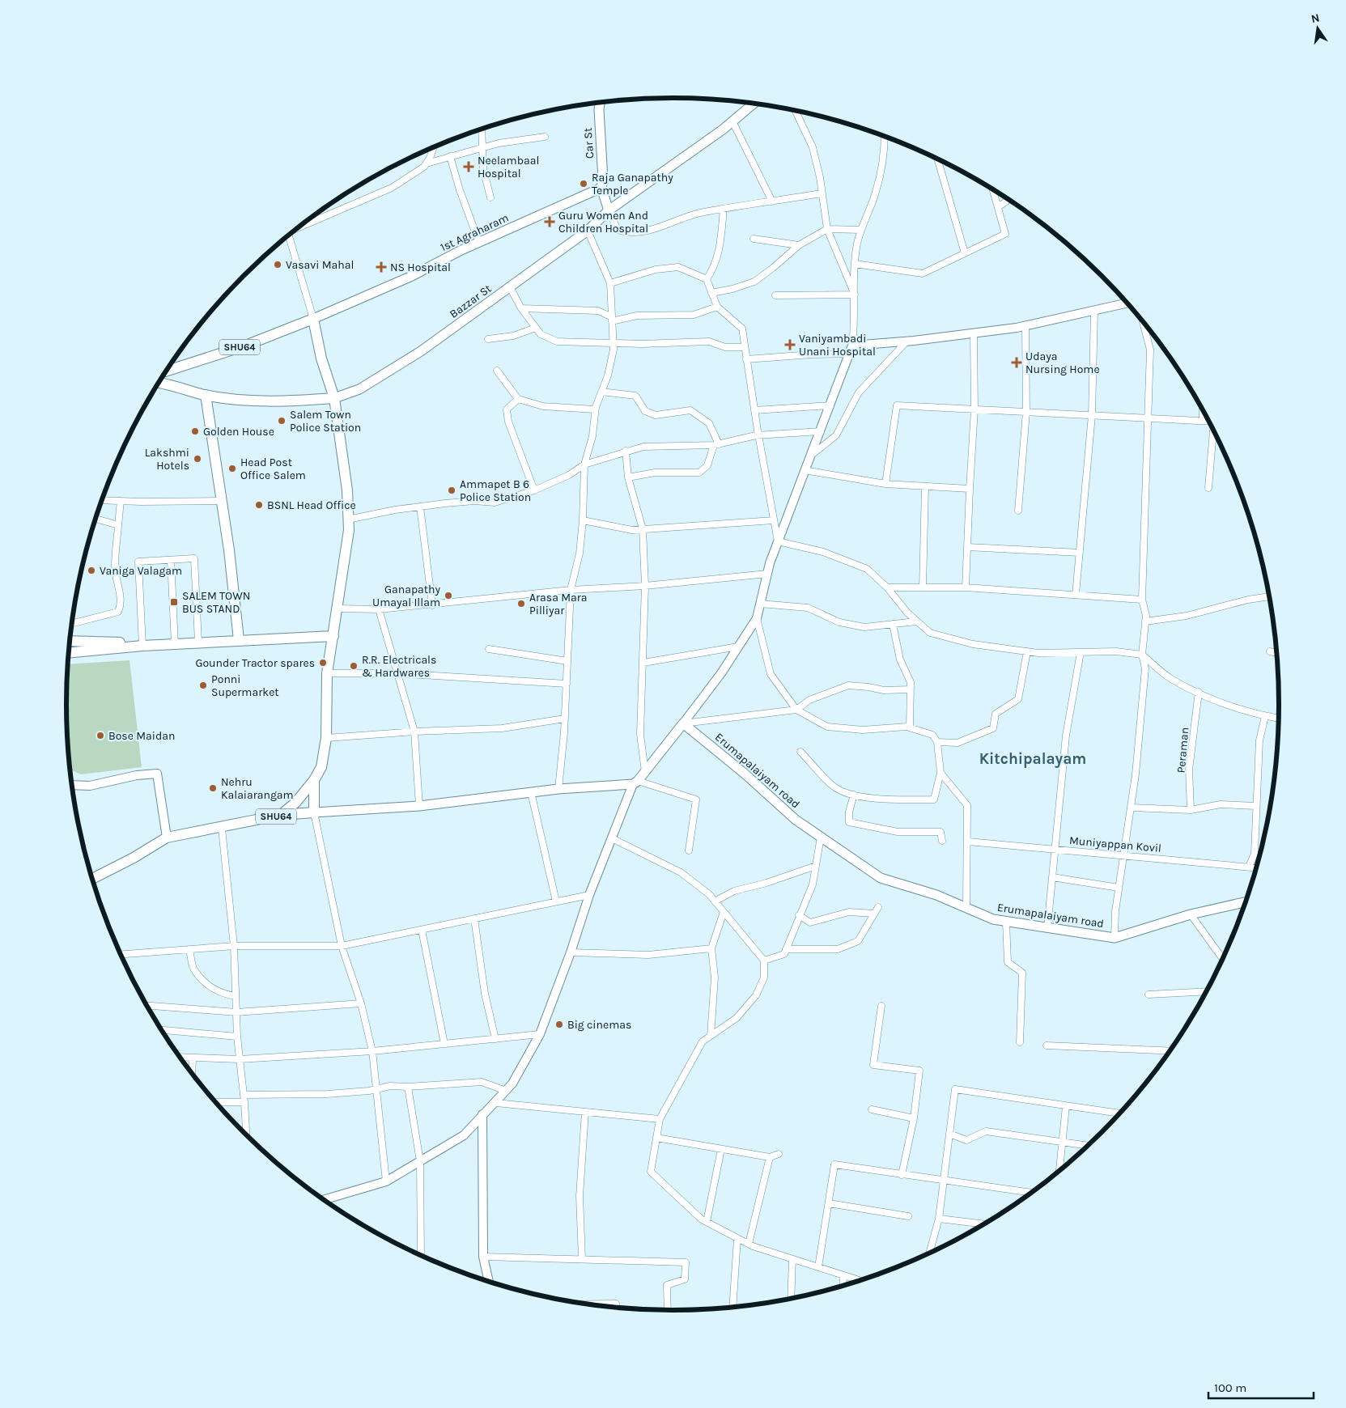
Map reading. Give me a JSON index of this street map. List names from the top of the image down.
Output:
{
  "streets": {
    "main road": [
      "Car St",
      "1st Agraharam",
      "Bazzar St",
      "SHU64",
      "Erumapalaiyam road"
    ],
    "street": ["Peraman", "Muniyappan Kovil"]
  },
  "crossings": [
    ["Car St", "1st Agraharam"],
    ["Car St", "Bazzar St"],
    ["1st Agraharam", "SHU64"],
    ["Bazzar St", "SHU64"]
  ],
  "districts": ["Kitchipalayam"],
  "places": {
    "health": [
      "Neelambaal Hospital",
      "Guru Women And Children Hospital",
      "NS Hospital",
      "Vaniyambadi Unani Hospital",
      "Udaya Nursing Home"
    ],
    "other": [
      "Raja Ganapathy Temple",
      "Vasavi Mahal",
      "Salem Town Police Station",
      "Golden House",
      "Lakshmi Hotels",
      "Head Post Office Salem",
      "Ammapet B 6 Police Station",
      "BSNL Head Office",
      "Vaniga Valagam",
      "Ganapathy Umayal Illam",
      "Arasa Mara Pilliyar",
      "Gounder Tractor spares",
      "R.R. Electricals & Hardwares",
      "Ponni Supermarket",
      "Bose Maidan",
      "Nehru Kalaiarangam",
      "Big cinemas"
    ],
    "transit": ["SALEM TOWN BUS STAND"]
  },
  "scale_bar": "100 m",
  "north": "top"
}
